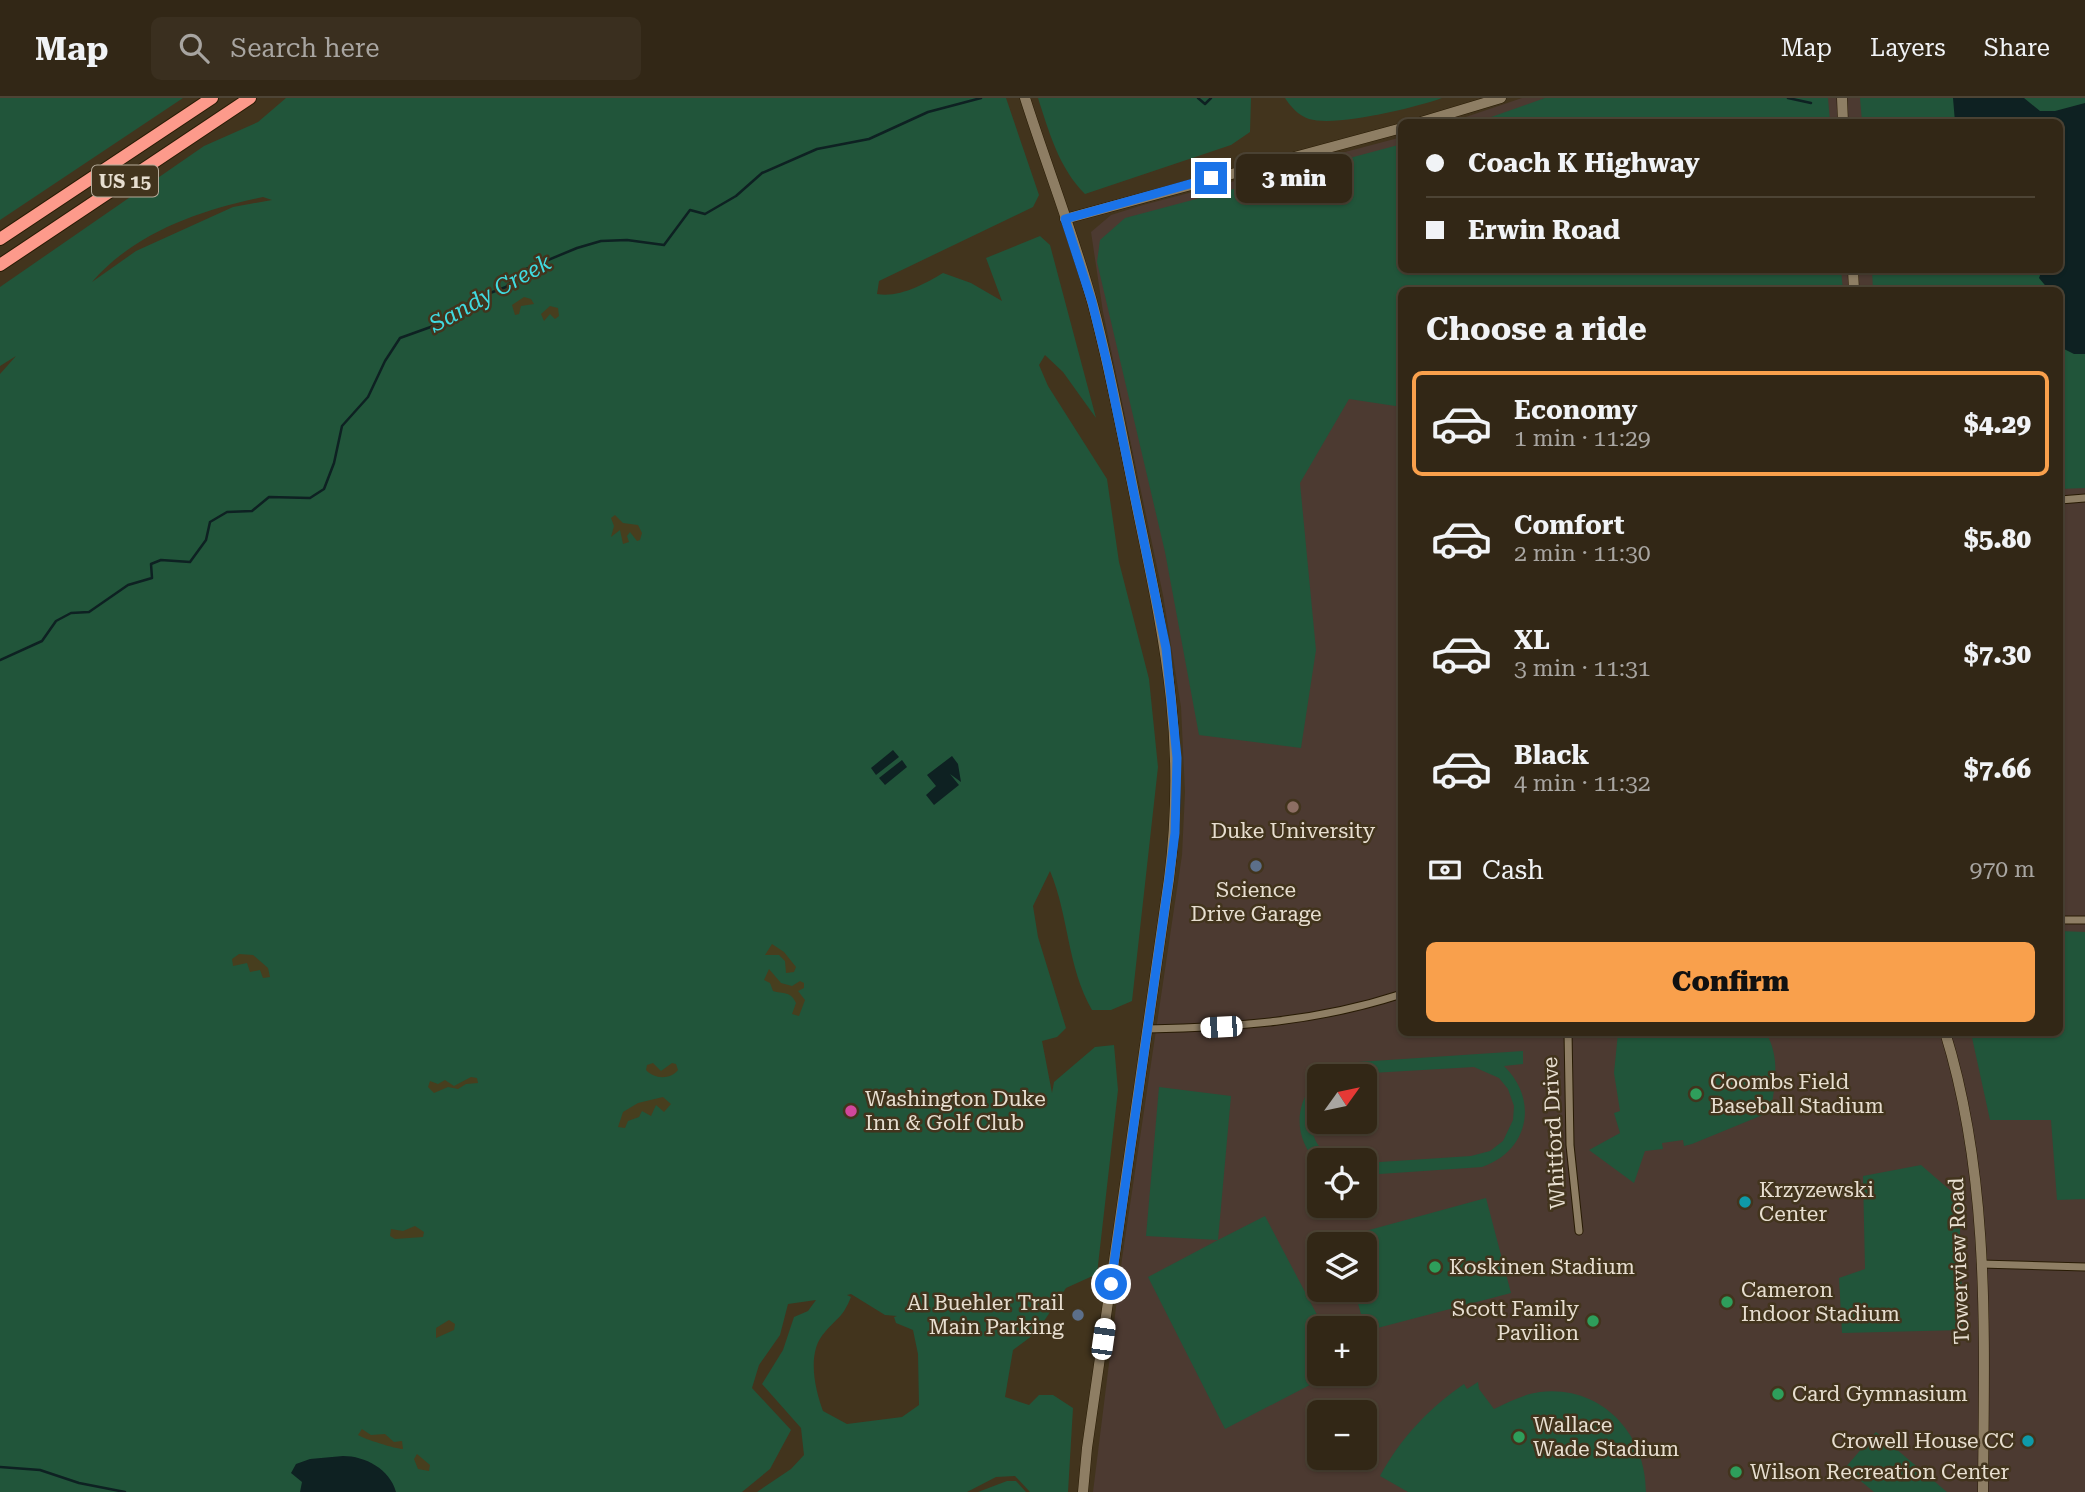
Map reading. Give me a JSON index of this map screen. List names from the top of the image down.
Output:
{
  "streets": {
    "highway": ["US 15"],
    "main road": ["Towerview Road"],
    "street": ["Whitford Drive"]
  },
  "water": ["Sandy Creek"],
  "places": [
    "Duke University",
    "Science Drive Garage",
    "Coombs Field Baseball Stadium",
    "Washington Duke Inn & Golf Club",
    "Krzyzewski Center",
    "Koskinen Stadium",
    "Cameron Indoor Stadium",
    "Al Buehler Trail Main Parking",
    "Scott Family Pavilion",
    "Card Gymnasium",
    "Wallace Wade Stadium",
    "Crowell House CC",
    "Wilson Recreation Center"
  ],
  "north": "top right",
  "page": {
    "header": "Map",
    "search": "Search here",
    "nav": ["Map", "Layers", "Share"],
    "banner": ["Coach K Highway", "Erwin Road"],
    "bubble": "3 min",
    "heading": "Choose a ride",
    "list": [
      {
        "name": "Economy",
        "note": "1 min · 11:29",
        "value": "$4.29"
      },
      {
        "name": "Comfort",
        "note": "2 min · 11:30",
        "value": "$5.80"
      },
      {
        "name": "XL",
        "note": "3 min · 11:31",
        "value": "$7.30"
      },
      {
        "name": "Black",
        "note": "4 min · 11:32",
        "value": "$7.66"
      }
    ],
    "pay": ["Cash", "970 m"],
    "buttons": "Confirm",
    "map_buttons": ["+", "−"]
  }
}
